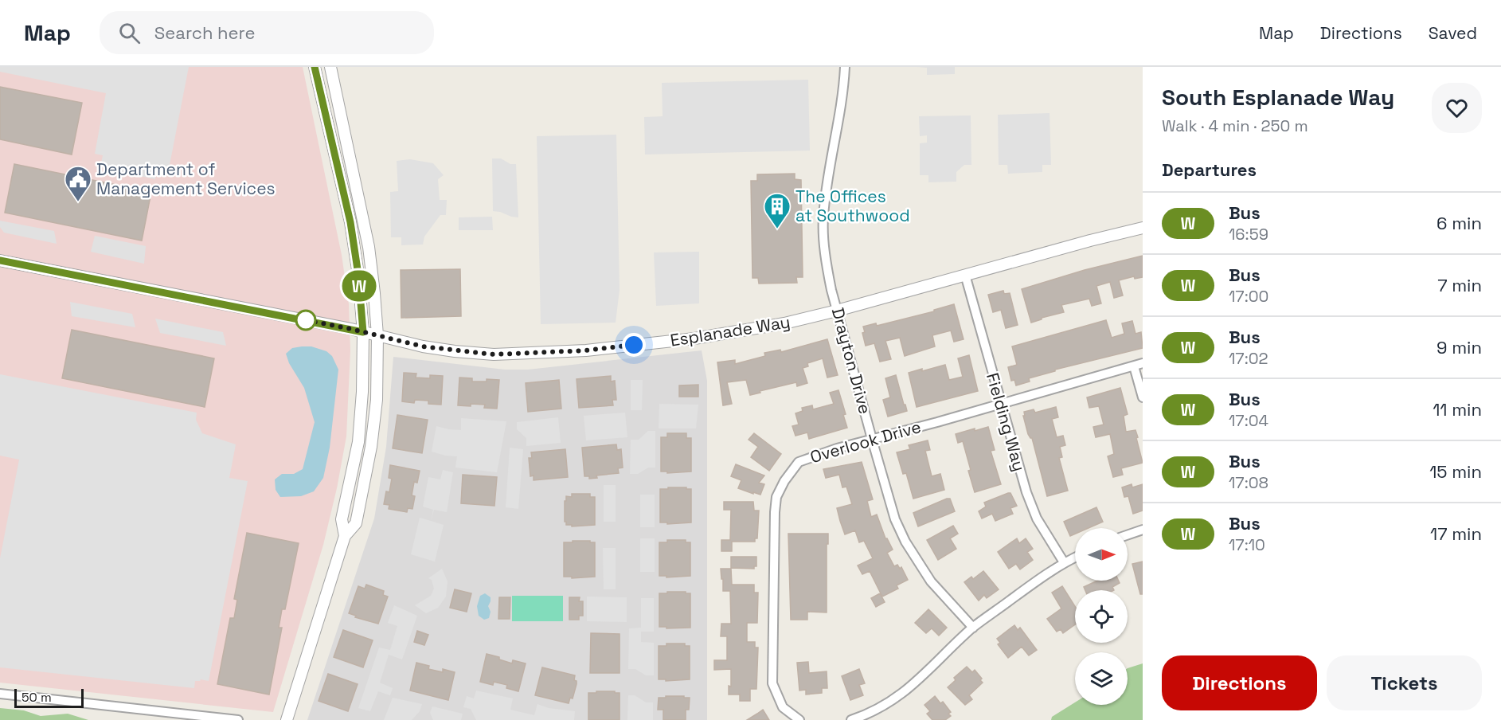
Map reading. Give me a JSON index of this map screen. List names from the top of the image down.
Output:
{
  "streets": {
    "street": [
      "Esplanade Way",
      "Drayton Drive",
      "Fielding Way",
      "Overlook Drive"
    ]
  },
  "crossings": [
    ["Esplanade Way", "Drayton Drive"],
    ["Esplanade Way", "Fielding Way"],
    ["Drayton Drive", "Overlook Drive"],
    ["Fielding Way", "Overlook Drive"]
  ],
  "places": {
    "public building": ["Department of Management Services"],
    "building": ["The Offices at Southwood"]
  },
  "lines": ["bus line W"],
  "scale_bar": "50 m",
  "north": "right",
  "page": {
    "header": "Map",
    "search": "Search here",
    "nav": ["Map", "Directions", "Saved"],
    "on_map": "W",
    "heading": [
      ["South Esplanade Way", "Walk · 4 min · 250 m"],
      "Departures"
    ],
    "list": [
      {
        "mark": "W",
        "name": "Bus",
        "note": "16:59",
        "value": "6 min"
      },
      {
        "mark": "W",
        "name": "Bus",
        "note": "17:00",
        "value": "7 min"
      },
      {
        "mark": "W",
        "name": "Bus",
        "note": "17:02",
        "value": "9 min"
      },
      {
        "mark": "W",
        "name": "Bus",
        "note": "17:04",
        "value": "11 min"
      },
      {
        "mark": "W",
        "name": "Bus",
        "note": "17:08",
        "value": "15 min"
      },
      {
        "mark": "W",
        "name": "Bus",
        "note": "17:10",
        "value": "17 min"
      }
    ],
    "buttons": ["Directions", "Tickets"],
    "scale": "50 m"
  }
}
